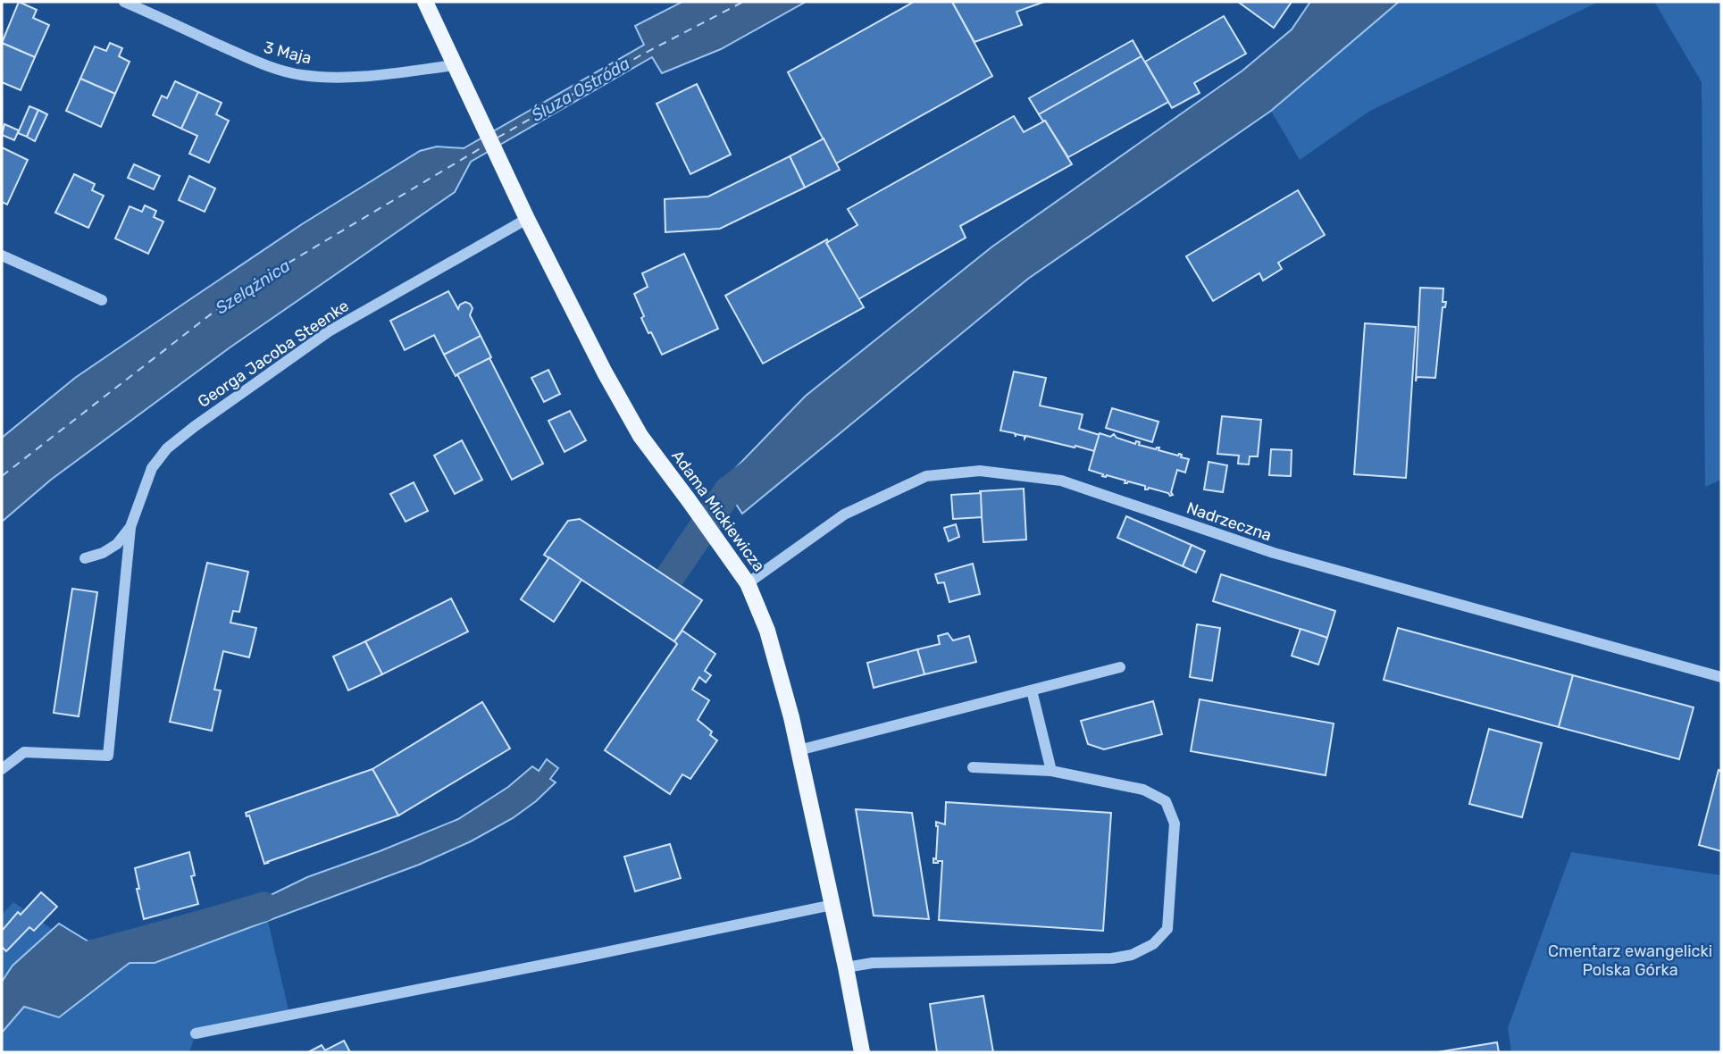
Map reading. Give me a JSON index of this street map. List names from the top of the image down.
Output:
{
  "streets": {
    "main road": ["Adama Mickiewicza"],
    "street": ["3 Maja", "Georga Jacoba Steenke", "Nadrzeczna"]
  },
  "crossings": [
    ["3 Maja", "Adama Mickiewicza"],
    ["Georga Jacoba Steenke", "Adama Mickiewicza"],
    ["Adama Mickiewicza", "Nadrzeczna"]
  ],
  "water": ["Śluza Ostróda", "Szelążnica"],
  "parks": ["Cmentarz ewangelicki Polska Górka"]
}
